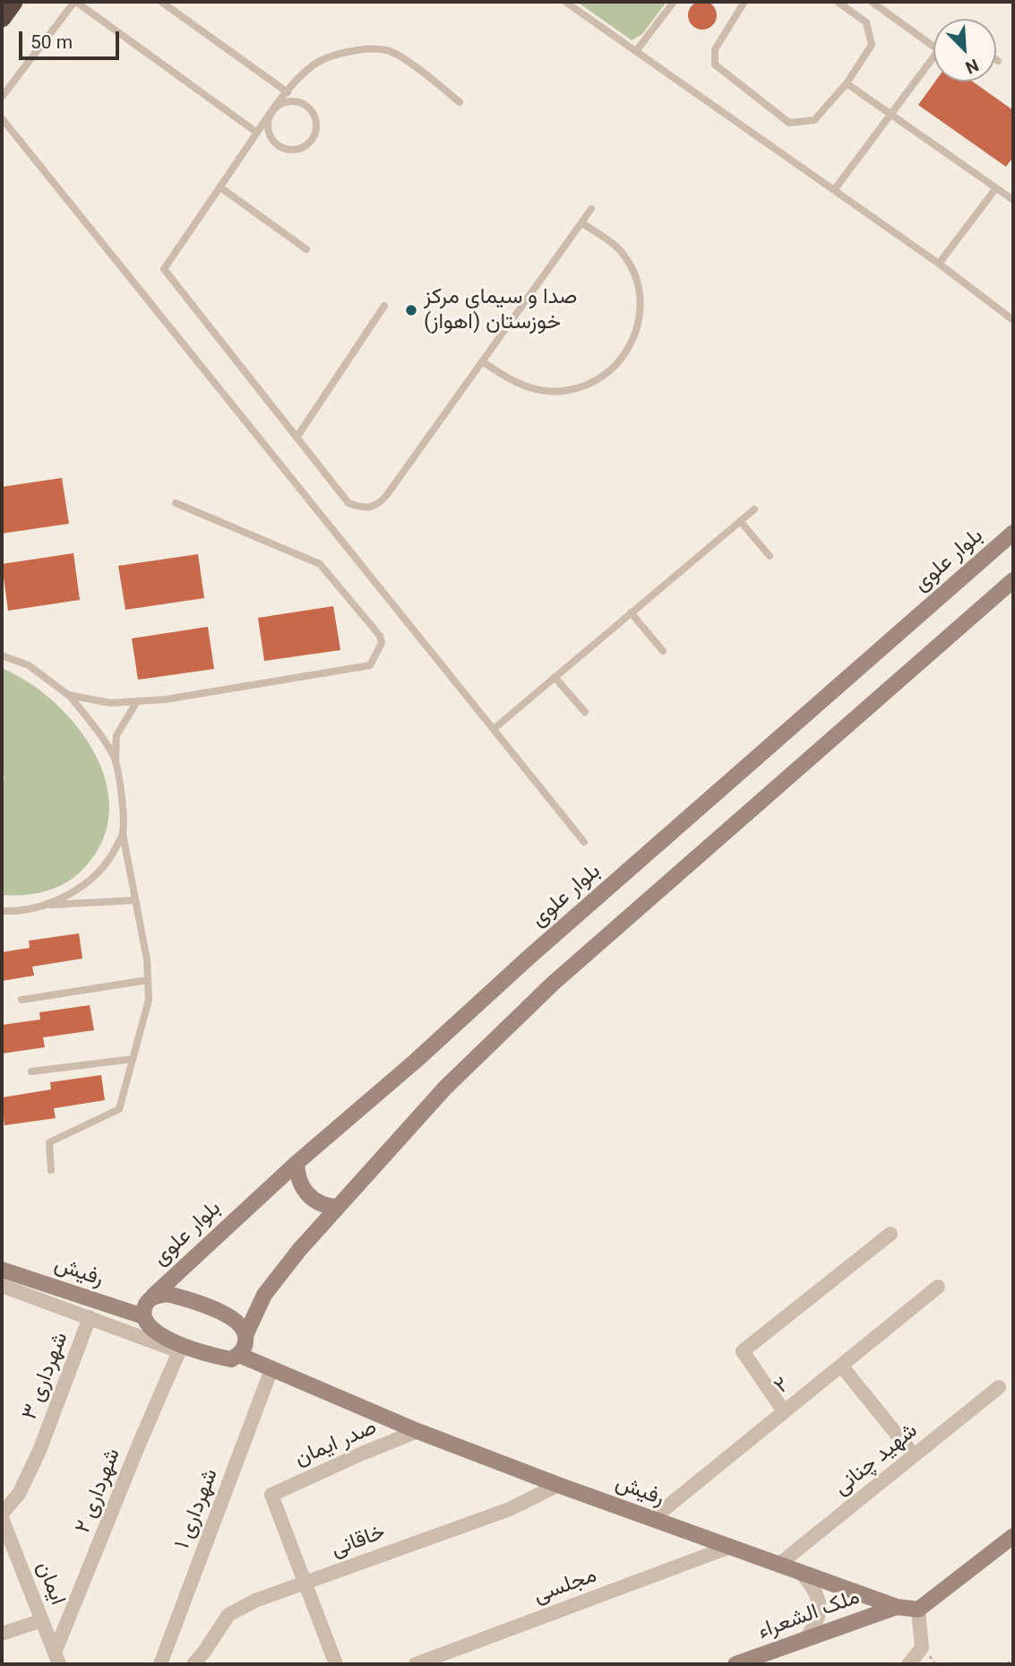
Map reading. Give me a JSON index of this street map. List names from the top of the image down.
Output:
{
  "streets": {
    "main road": ["بلوار علوی", "رفیش", "ملک الشعراء"],
    "street": [
      "شهرداری ۳",
      "۲",
      "صدر ایمان",
      "شهید چنانی",
      "شهرداری ۲",
      "شهرداری ۱",
      "خاقانی",
      "ایمان",
      "مجلسی"
    ]
  },
  "crossings": [
    ["رفیش", "۲"],
    ["رفیش", "صدر ایمان"],
    ["رفیش", "شهید چنانی"],
    ["رفیش", "شهرداری ۱"],
    ["رفیش", "خاقانی"],
    ["رفیش", "مجلسی"],
    ["رفیش", "ملک الشعراء"],
    ["شهرداری ۳", "ایمان"],
    ["صدر ایمان", "خاقانی"],
    ["شهرداری ۲", "ایمان"]
  ],
  "places": ["صدا و سیمای مرکز خوزستان (اهواز)"],
  "scale_bar": "50 m",
  "north": "bottom right"
}
